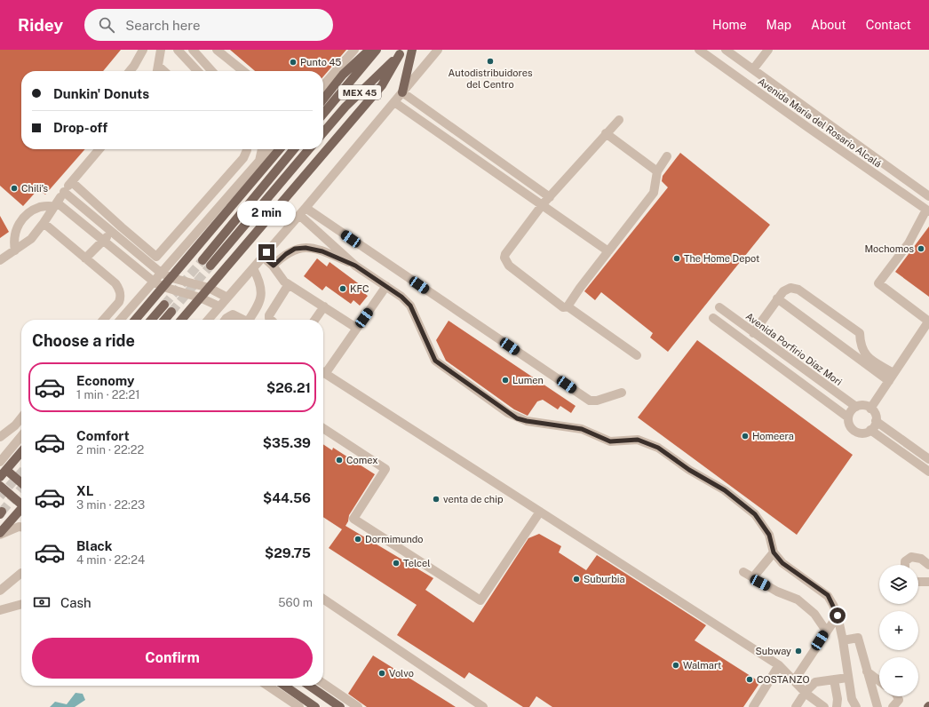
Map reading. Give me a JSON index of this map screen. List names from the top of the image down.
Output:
{
  "streets": {
    "main road": ["MEX 45"],
    "street": ["Avenida María del Rosario Alcalá", "Avenida Porfirio Díaz Mori"]
  },
  "places": [
    "Autodistribuidores del Centro",
    "Punto 45",
    "Chili's",
    "Mochomos",
    "The Home Depot",
    "KFC",
    "Lumen",
    "Homeera",
    "Comex",
    "venta de chip",
    "Dormimundo",
    "Telcel",
    "Suburbia",
    "Subway",
    "Walmart",
    "Volvo",
    "COSTANZO"
  ],
  "page": {
    "header": "Ridey",
    "search": "Search here",
    "nav": [
      "Home",
      "Map",
      "About",
      "Contact"
    ],
    "banner": ["Dunkin' Donuts", "Drop-off"],
    "bubble": "2 min",
    "heading": "Choose a ride",
    "list": [
      {
        "name": "Economy",
        "note": "1 min · 22:21",
        "value": "$26.21"
      },
      {
        "name": "Comfort",
        "note": "2 min · 22:22",
        "value": "$35.39"
      },
      {
        "name": "XL",
        "note": "3 min · 22:23",
        "value": "$44.56"
      },
      {
        "name": "Black",
        "note": "4 min · 22:24",
        "value": "$29.75"
      }
    ],
    "map_buttons": ["+", "−"],
    "pay": ["Cash", "560 m"],
    "buttons": "Confirm"
  }
}
